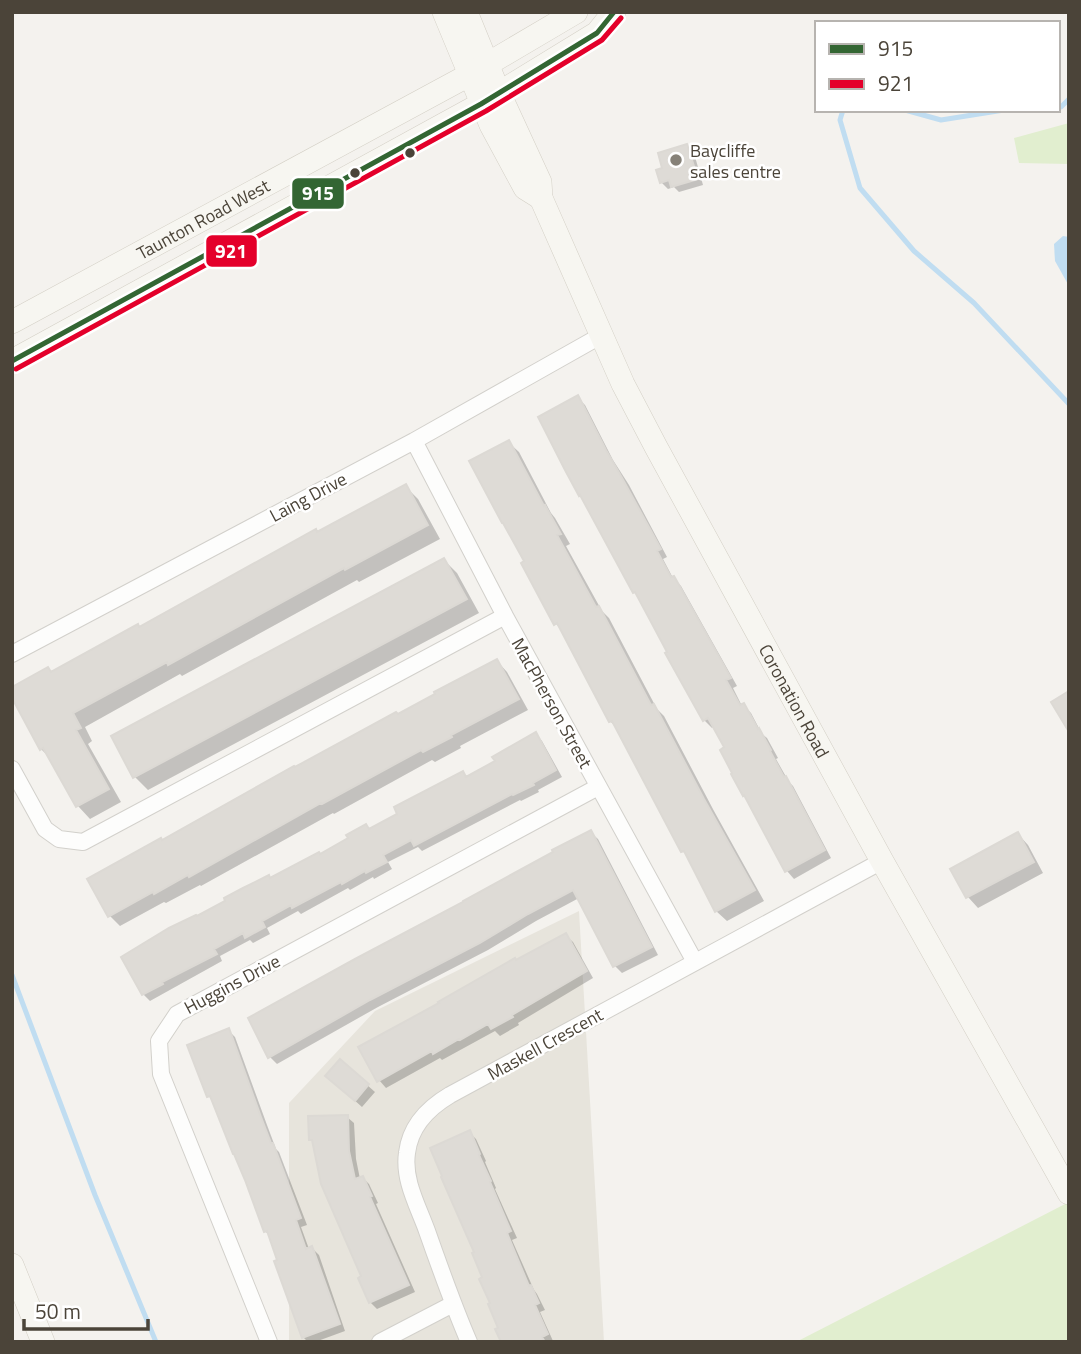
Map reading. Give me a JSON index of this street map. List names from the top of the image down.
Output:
{
  "streets": {
    "street": [
      "Taunton Road West",
      "Laing Drive",
      "Coronation Road",
      "MacPherson Street",
      "Huggins Drive",
      "Maskell Crescent"
    ]
  },
  "crossings": [
    ["Taunton Road West", "Coronation Road"],
    ["Laing Drive", "Coronation Road"],
    ["Laing Drive", "MacPherson Street"],
    ["Coronation Road", "Maskell Crescent"],
    ["MacPherson Street", "Huggins Drive"],
    ["MacPherson Street", "Maskell Crescent"]
  ],
  "places": ["Baycliffe sales centre"],
  "lines": ["transit line 915", "transit line 921"],
  "legend": ["915", "921"],
  "scale_bar": "50 m"
}
